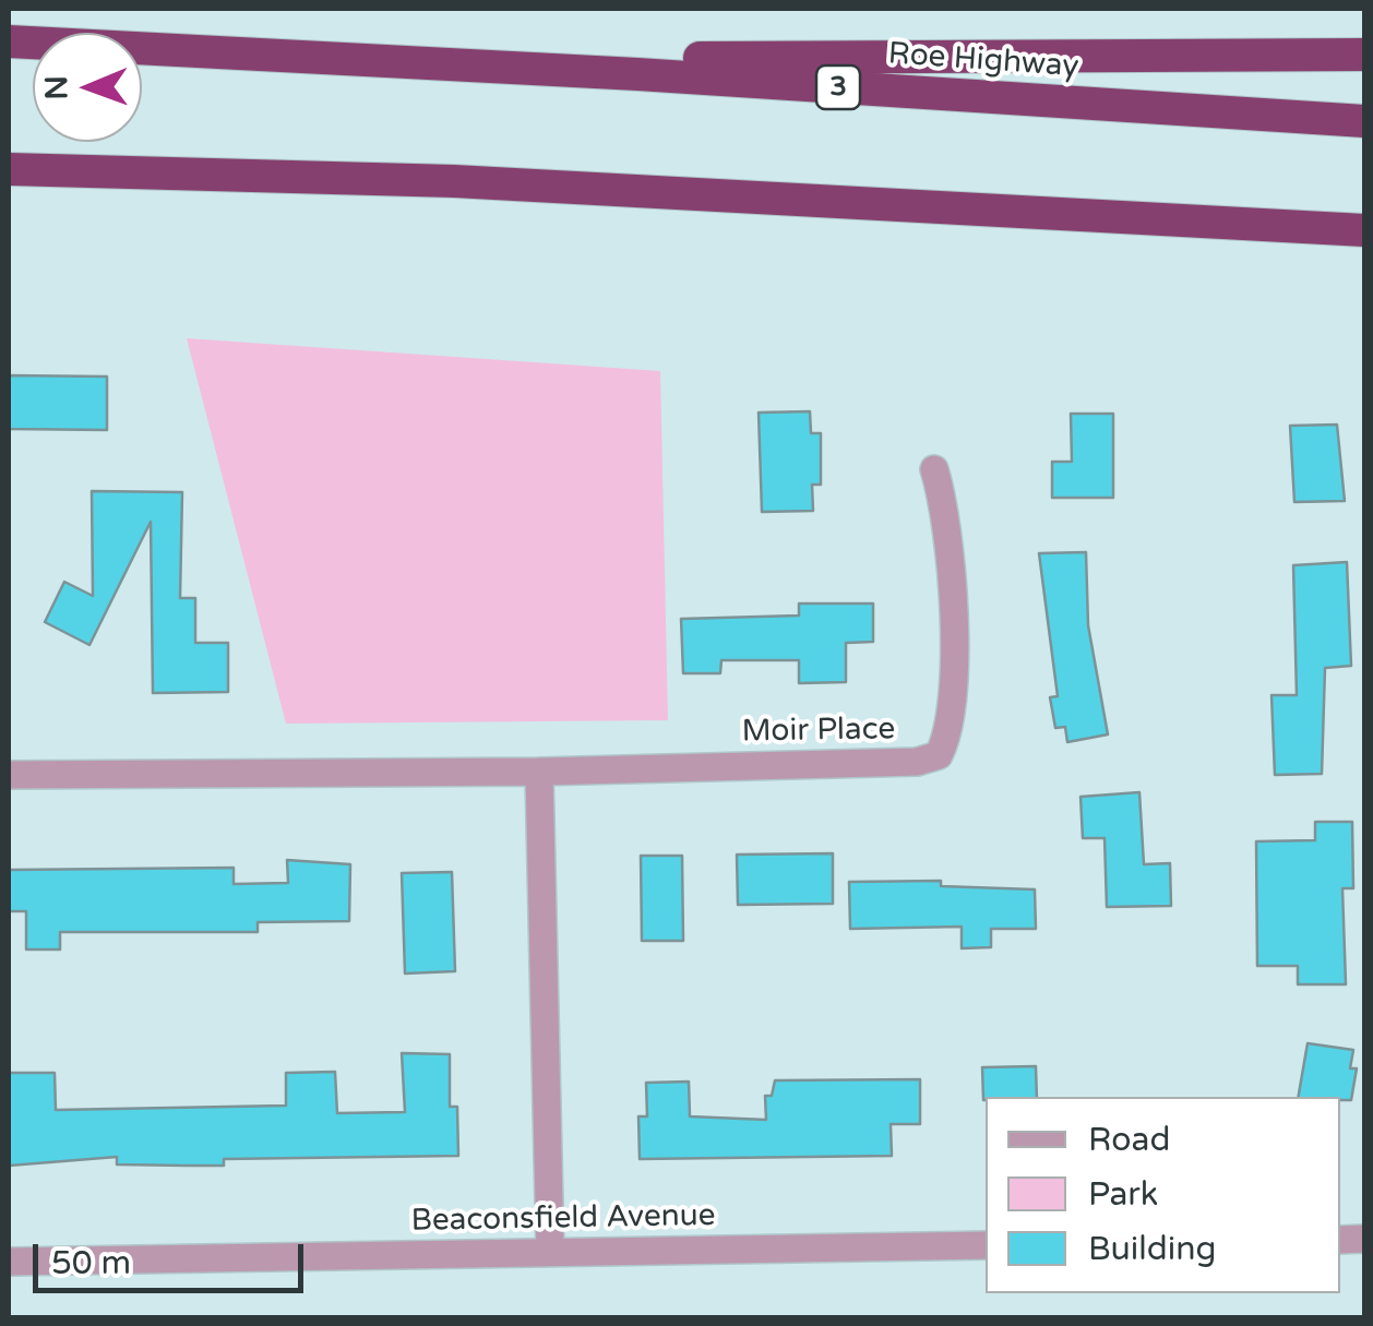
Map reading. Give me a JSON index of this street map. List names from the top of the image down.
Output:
{
  "streets": {
    "highway": ["Roe Highway", "3"],
    "street": ["Moir Place", "Beaconsfield Avenue"]
  },
  "legend": ["Road", "Park", "Building"],
  "scale_bar": "50 m",
  "north": "left"
}
